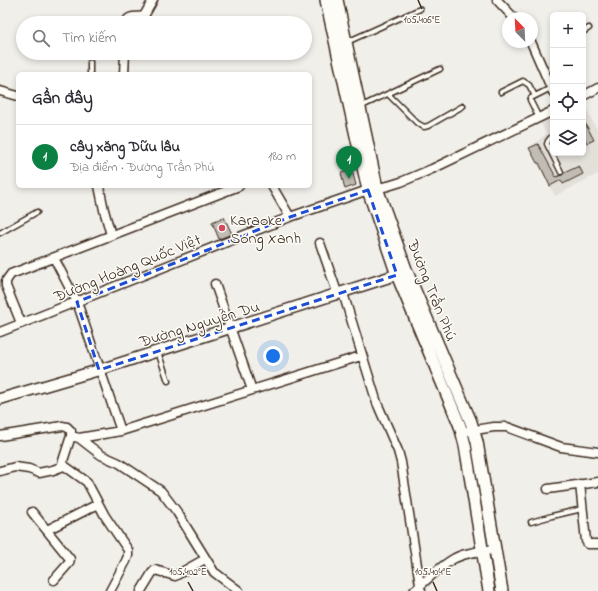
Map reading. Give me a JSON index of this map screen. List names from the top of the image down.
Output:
{
  "streets": {
    "main road": ["Đường Trần Phú"],
    "street": ["Đường Hoàng Quốc Việt", "Đường Nguyễn Du"]
  },
  "crossings": [
    ["Đường Hoàng Quốc Việt", "Đường Trần Phú"],
    ["Đường Trần Phú", "Đường Nguyễn Du"]
  ],
  "places": ["Karaoke Sóng Xanh"],
  "north": "top left",
  "page": {
    "map_buttons": ["+", "−"],
    "search": "Tìm kiếm",
    "heading": "Gần đây",
    "list": [
      {
        "mark": "1",
        "name": "cây xăng Dữu lâu",
        "note": "Địa điểm · Đường Trần Phú",
        "value": "180 m"
      }
    ],
    "pins": "1"
  },
  "coordinates": ["105.406°E", "105.402°E", "105.404°E"]
}
